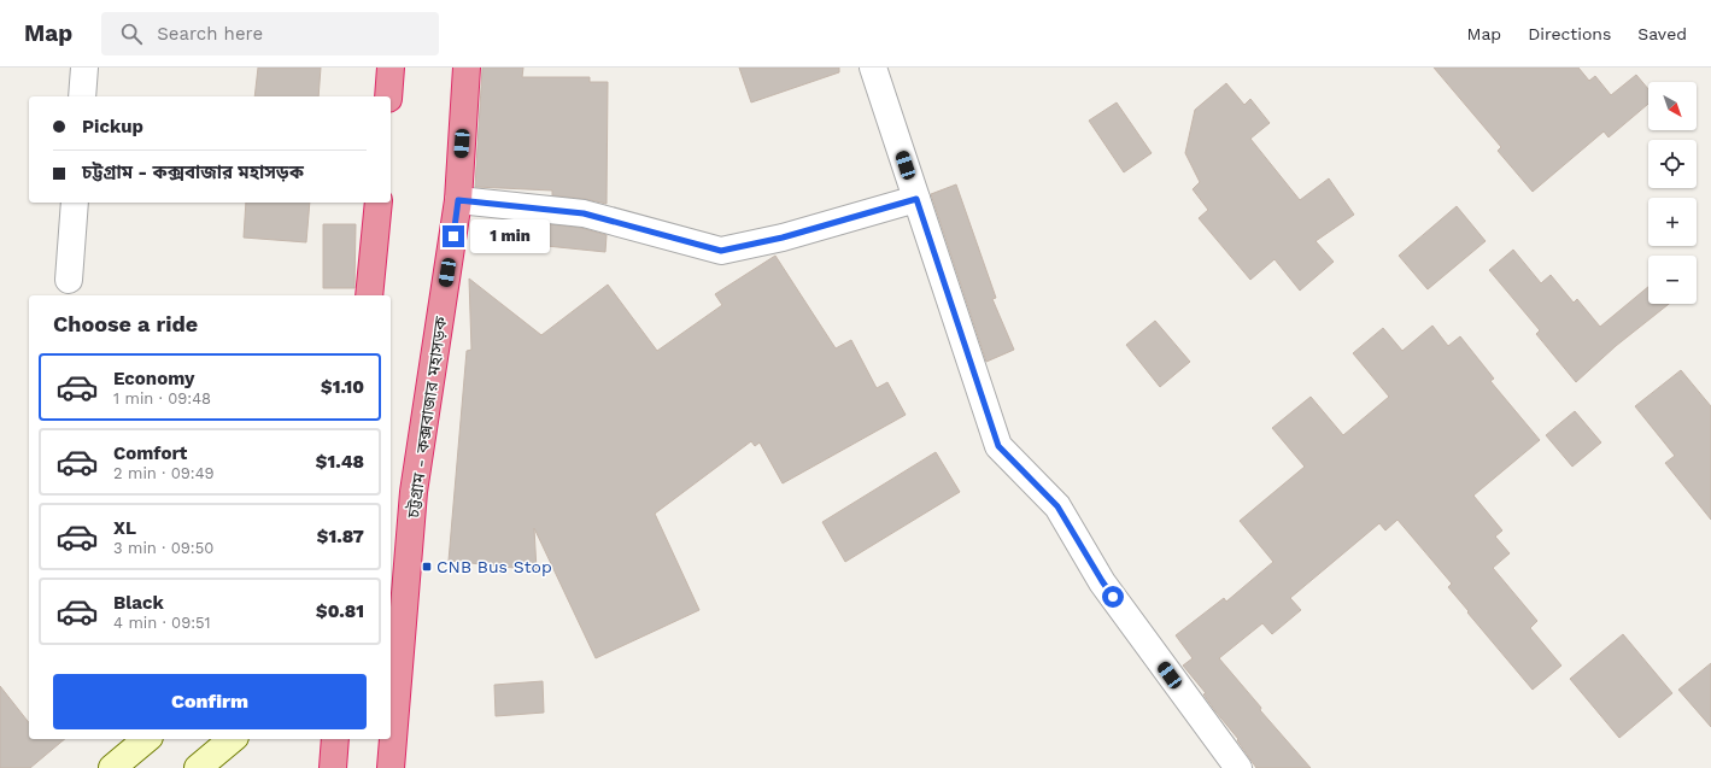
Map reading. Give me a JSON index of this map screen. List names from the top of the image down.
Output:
{
  "streets": {
    "highway": ["চট্টগ্রাম - কক্সবাজার মহাসড়ক"]
  },
  "places": {
    "transit": ["CNB Bus Stop"]
  },
  "north": "bottom right",
  "page": {
    "header": "Map",
    "search": "Search here",
    "nav": ["Map", "Directions", "Saved"],
    "map_buttons": ["+", "−"],
    "banner": ["Pickup", "চট্টগ্রাম - কক্সবাজার মহাসড়ক"],
    "bubble": "1 min",
    "heading": "Choose a ride",
    "list": [
      {
        "name": "Economy",
        "note": "1 min · 09:48",
        "value": "$1.10"
      },
      {
        "name": "Comfort",
        "note": "2 min · 09:49",
        "value": "$1.48"
      },
      {
        "name": "XL",
        "note": "3 min · 09:50",
        "value": "$1.87"
      },
      {
        "name": "Black",
        "note": "4 min · 09:51",
        "value": "$0.81"
      }
    ],
    "buttons": "Confirm"
  }
}
